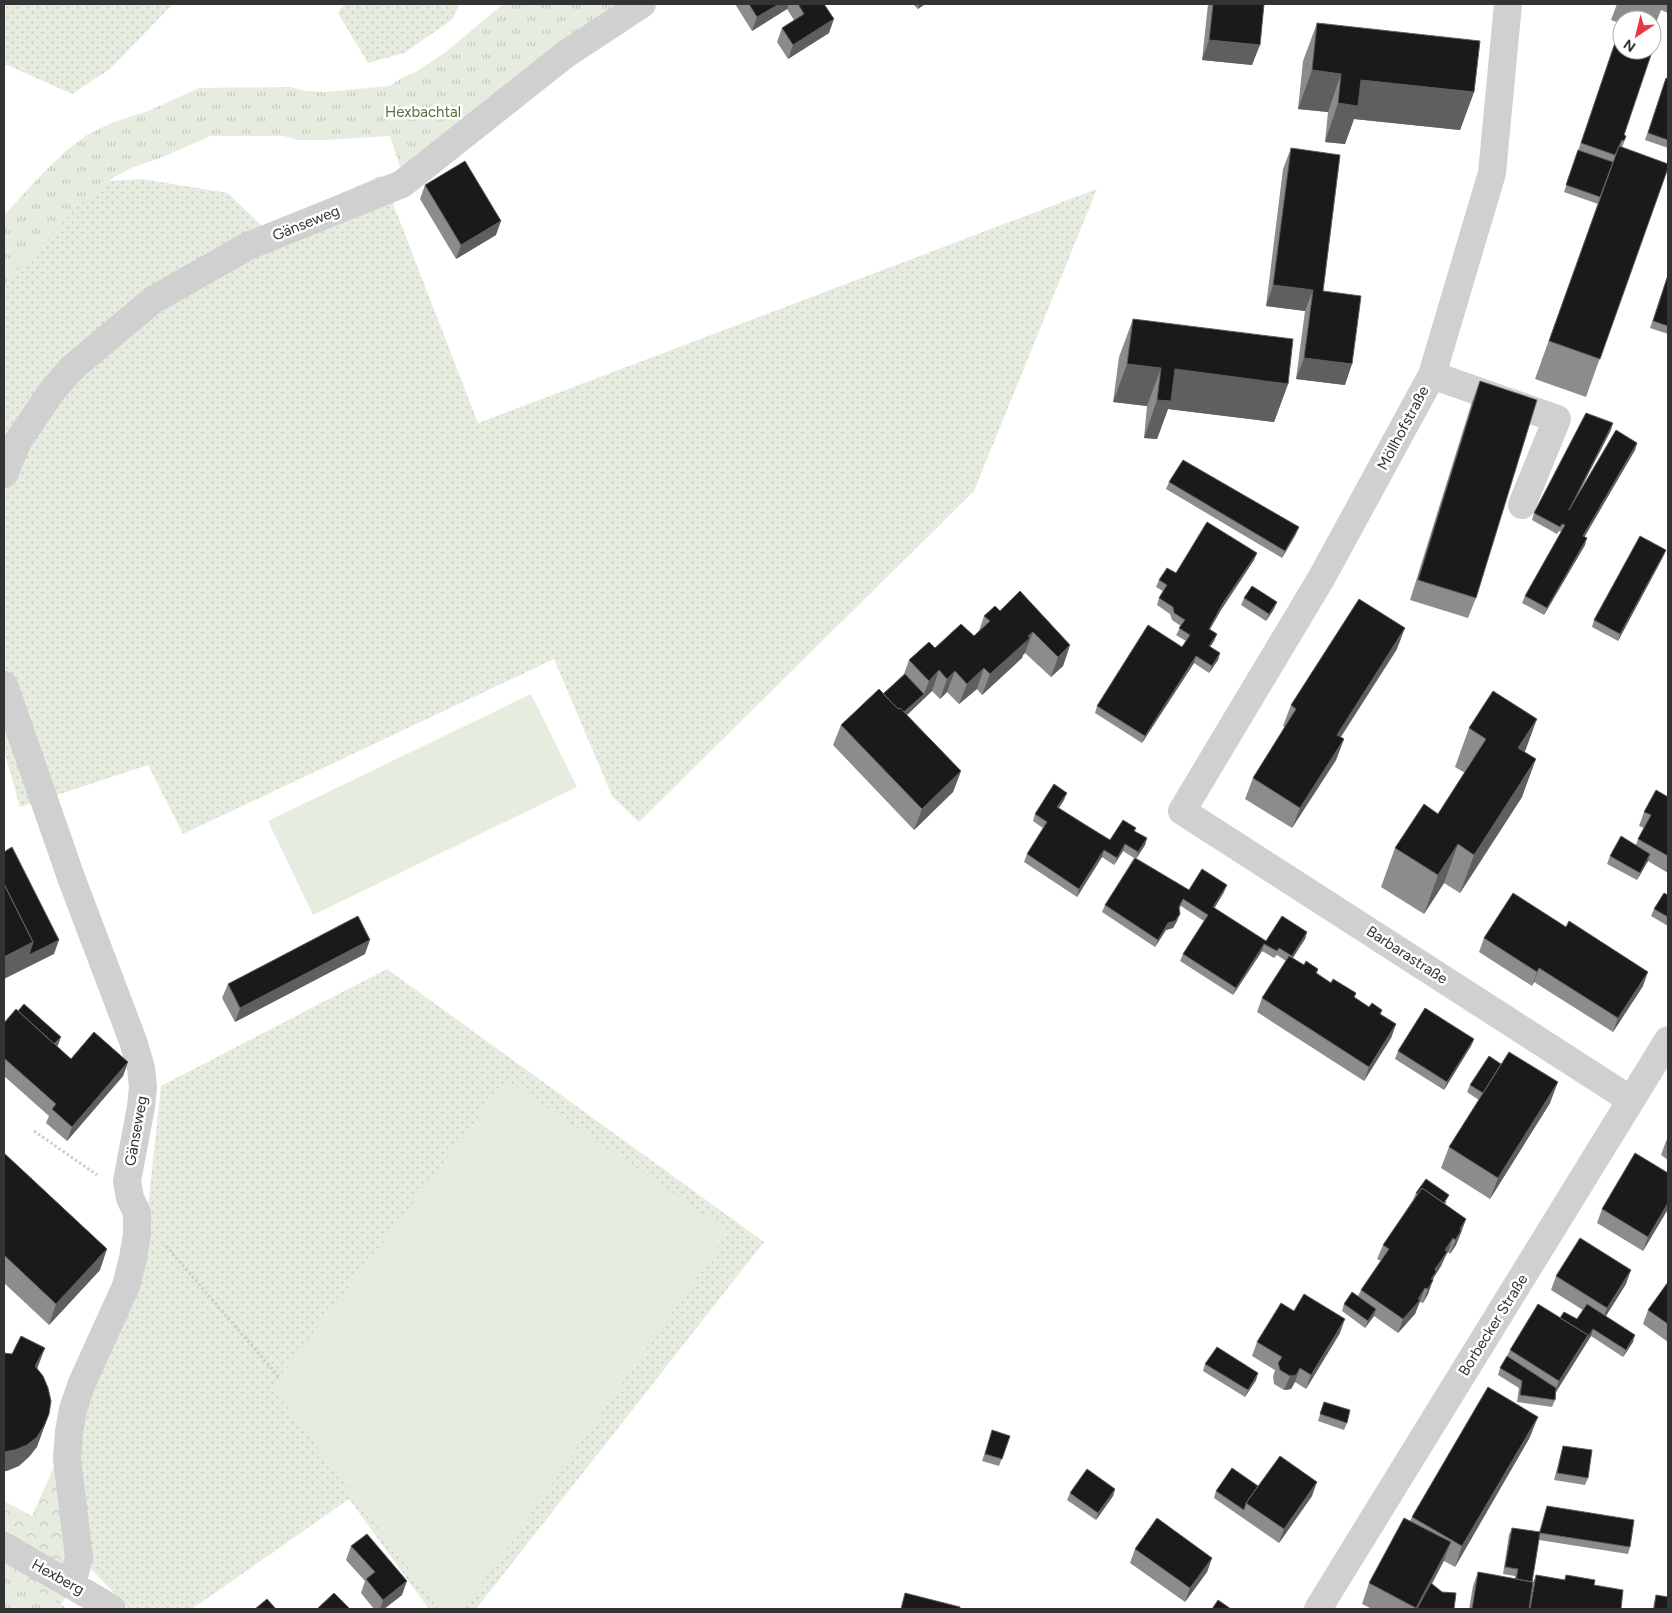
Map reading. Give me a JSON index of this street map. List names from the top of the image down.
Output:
{
  "streets": {
    "street": [
      "Gänseweg",
      "Möllhofstraße",
      "Barbarastraße",
      "Borbecker Straße",
      "Hexberg"
    ]
  },
  "crossings": [
    ["Gänseweg", "Hexberg"],
    ["Möllhofstraße", "Barbarastraße"],
    ["Barbarastraße", "Borbecker Straße"]
  ],
  "parks": ["Hexbachtal"],
  "north": "bottom left"
}
